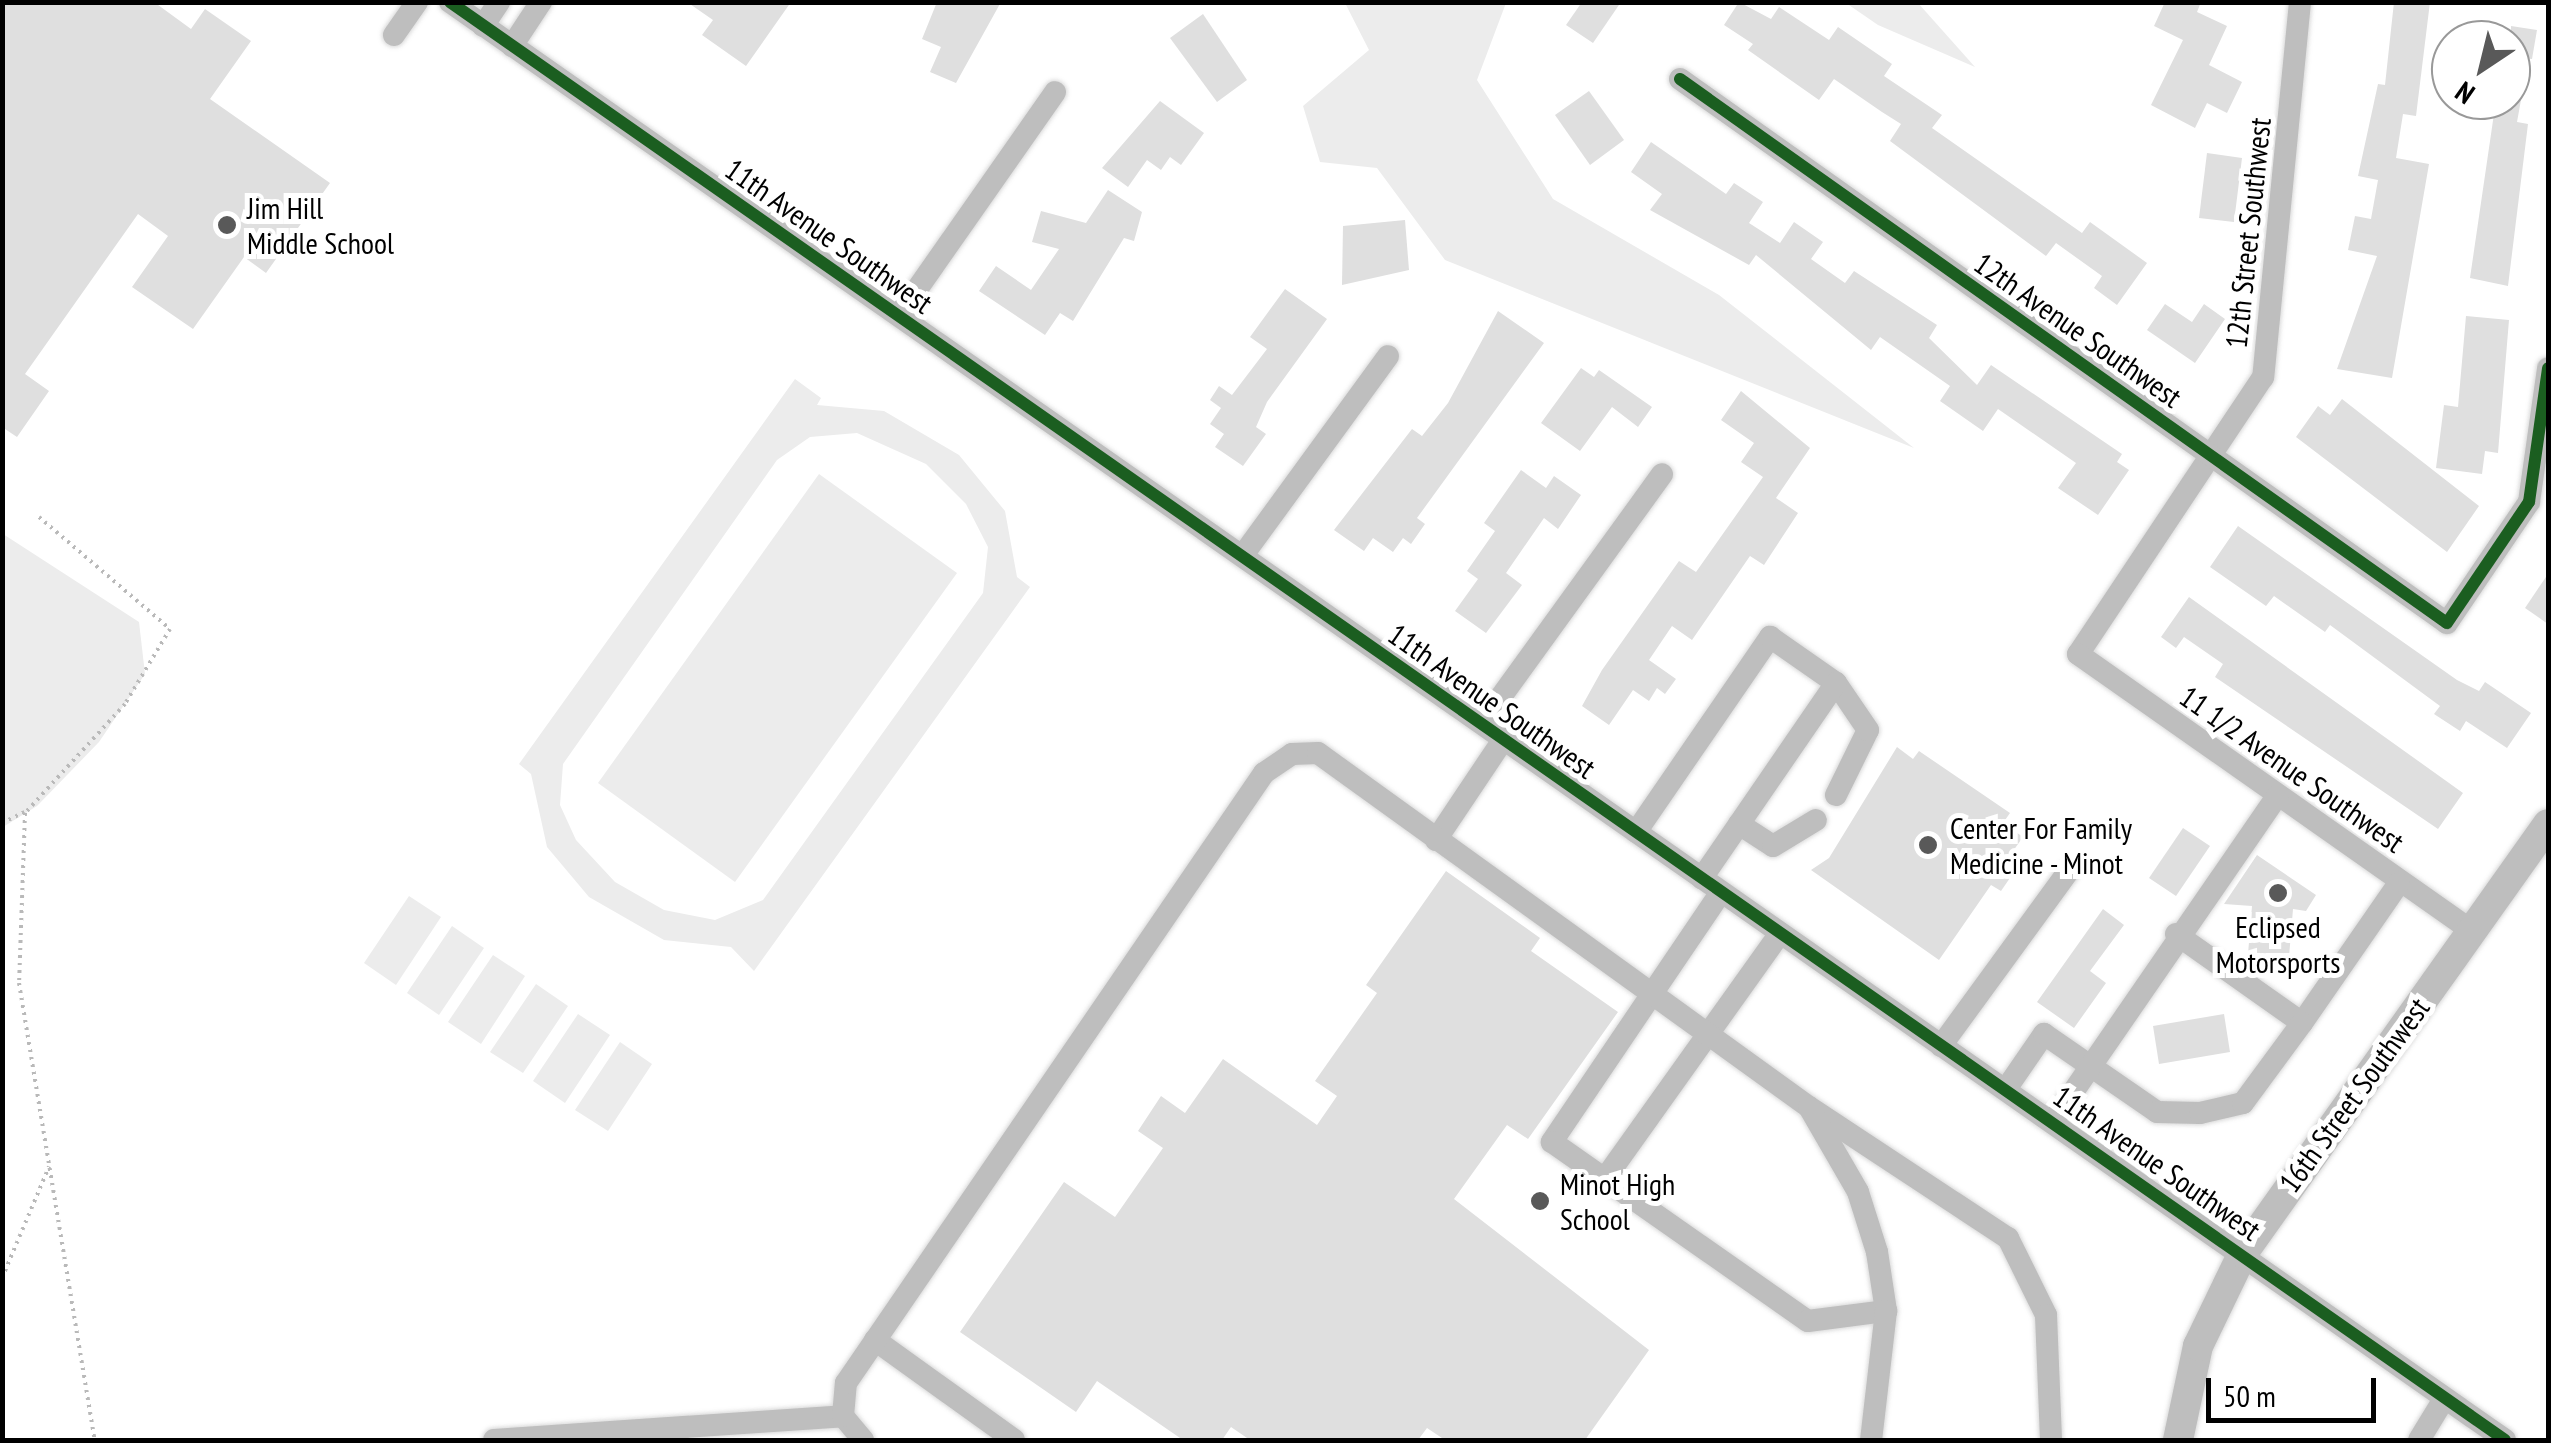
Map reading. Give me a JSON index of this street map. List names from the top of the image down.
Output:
{
  "streets": {
    "main road": ["16th Street Southwest"],
    "street": [
      "12th Street Southwest",
      "11th Avenue Southwest",
      "12th Avenue Southwest",
      "11 1/2 Avenue Southwest"
    ]
  },
  "crossings": [
    ["12th Street Southwest", "12th Avenue Southwest"],
    ["12th Street Southwest", "11 1/2 Avenue Southwest"],
    ["11th Avenue Southwest", "16th Street Southwest"],
    ["11 1/2 Avenue Southwest", "16th Street Southwest"]
  ],
  "places": [
    "Jim Hill Middle School",
    "Center For Family Medicine - Minot",
    "Eclipsed Motorsports",
    "Minot High School"
  ],
  "scale_bar": "50 m",
  "north": "bottom left"
}
